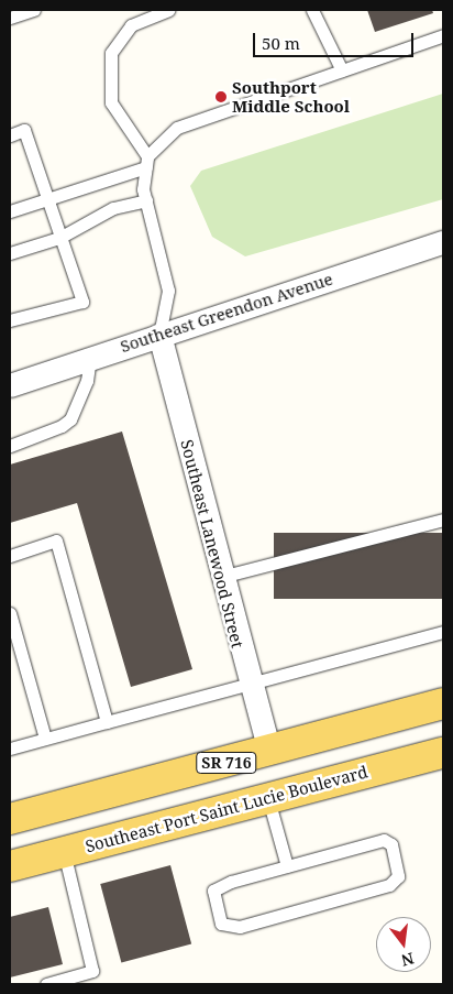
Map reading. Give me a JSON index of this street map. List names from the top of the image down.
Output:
{
  "streets": {
    "main road": ["SR 716", "Southeast Port Saint Lucie Boulevard"],
    "street": ["Southeast Greendon Avenue", "Southeast Lanewood Street"]
  },
  "crossings": [
    ["Southeast Greendon Avenue", "Southeast Lanewood Street"],
    ["Southeast Lanewood Street", "SR 716"]
  ],
  "places": ["Southport Middle School"],
  "scale_bar": "50 m",
  "north": "bottom"
}
